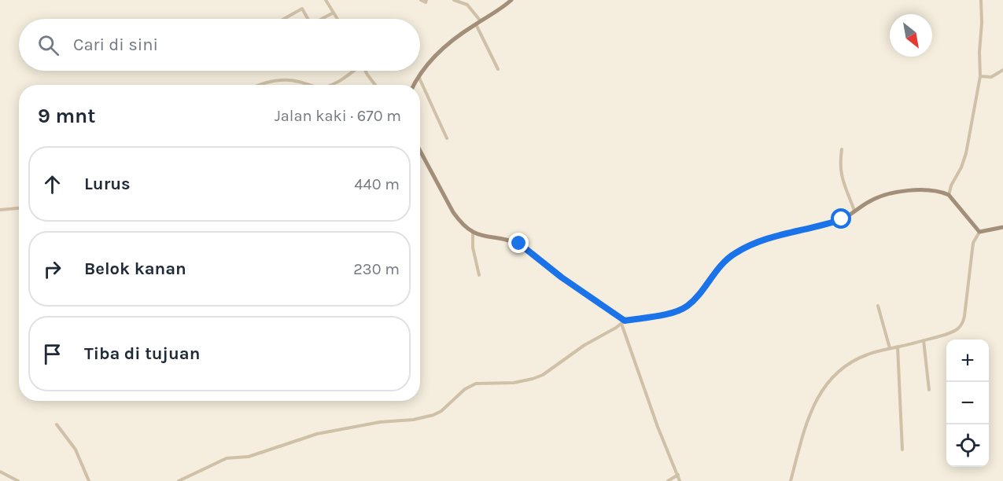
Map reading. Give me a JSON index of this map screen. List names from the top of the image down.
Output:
{
  "north": "bottom right",
  "page": {
    "search": "Cari di sini",
    "heading": ["9 mnt", "Jalan kaki · 670 m"],
    "list": [
      ["Lurus", "440 m"],
      ["Belok kanan", "230 m"],
      "Tiba di tujuan"
    ],
    "map_buttons": ["+", "−"]
  }
}
